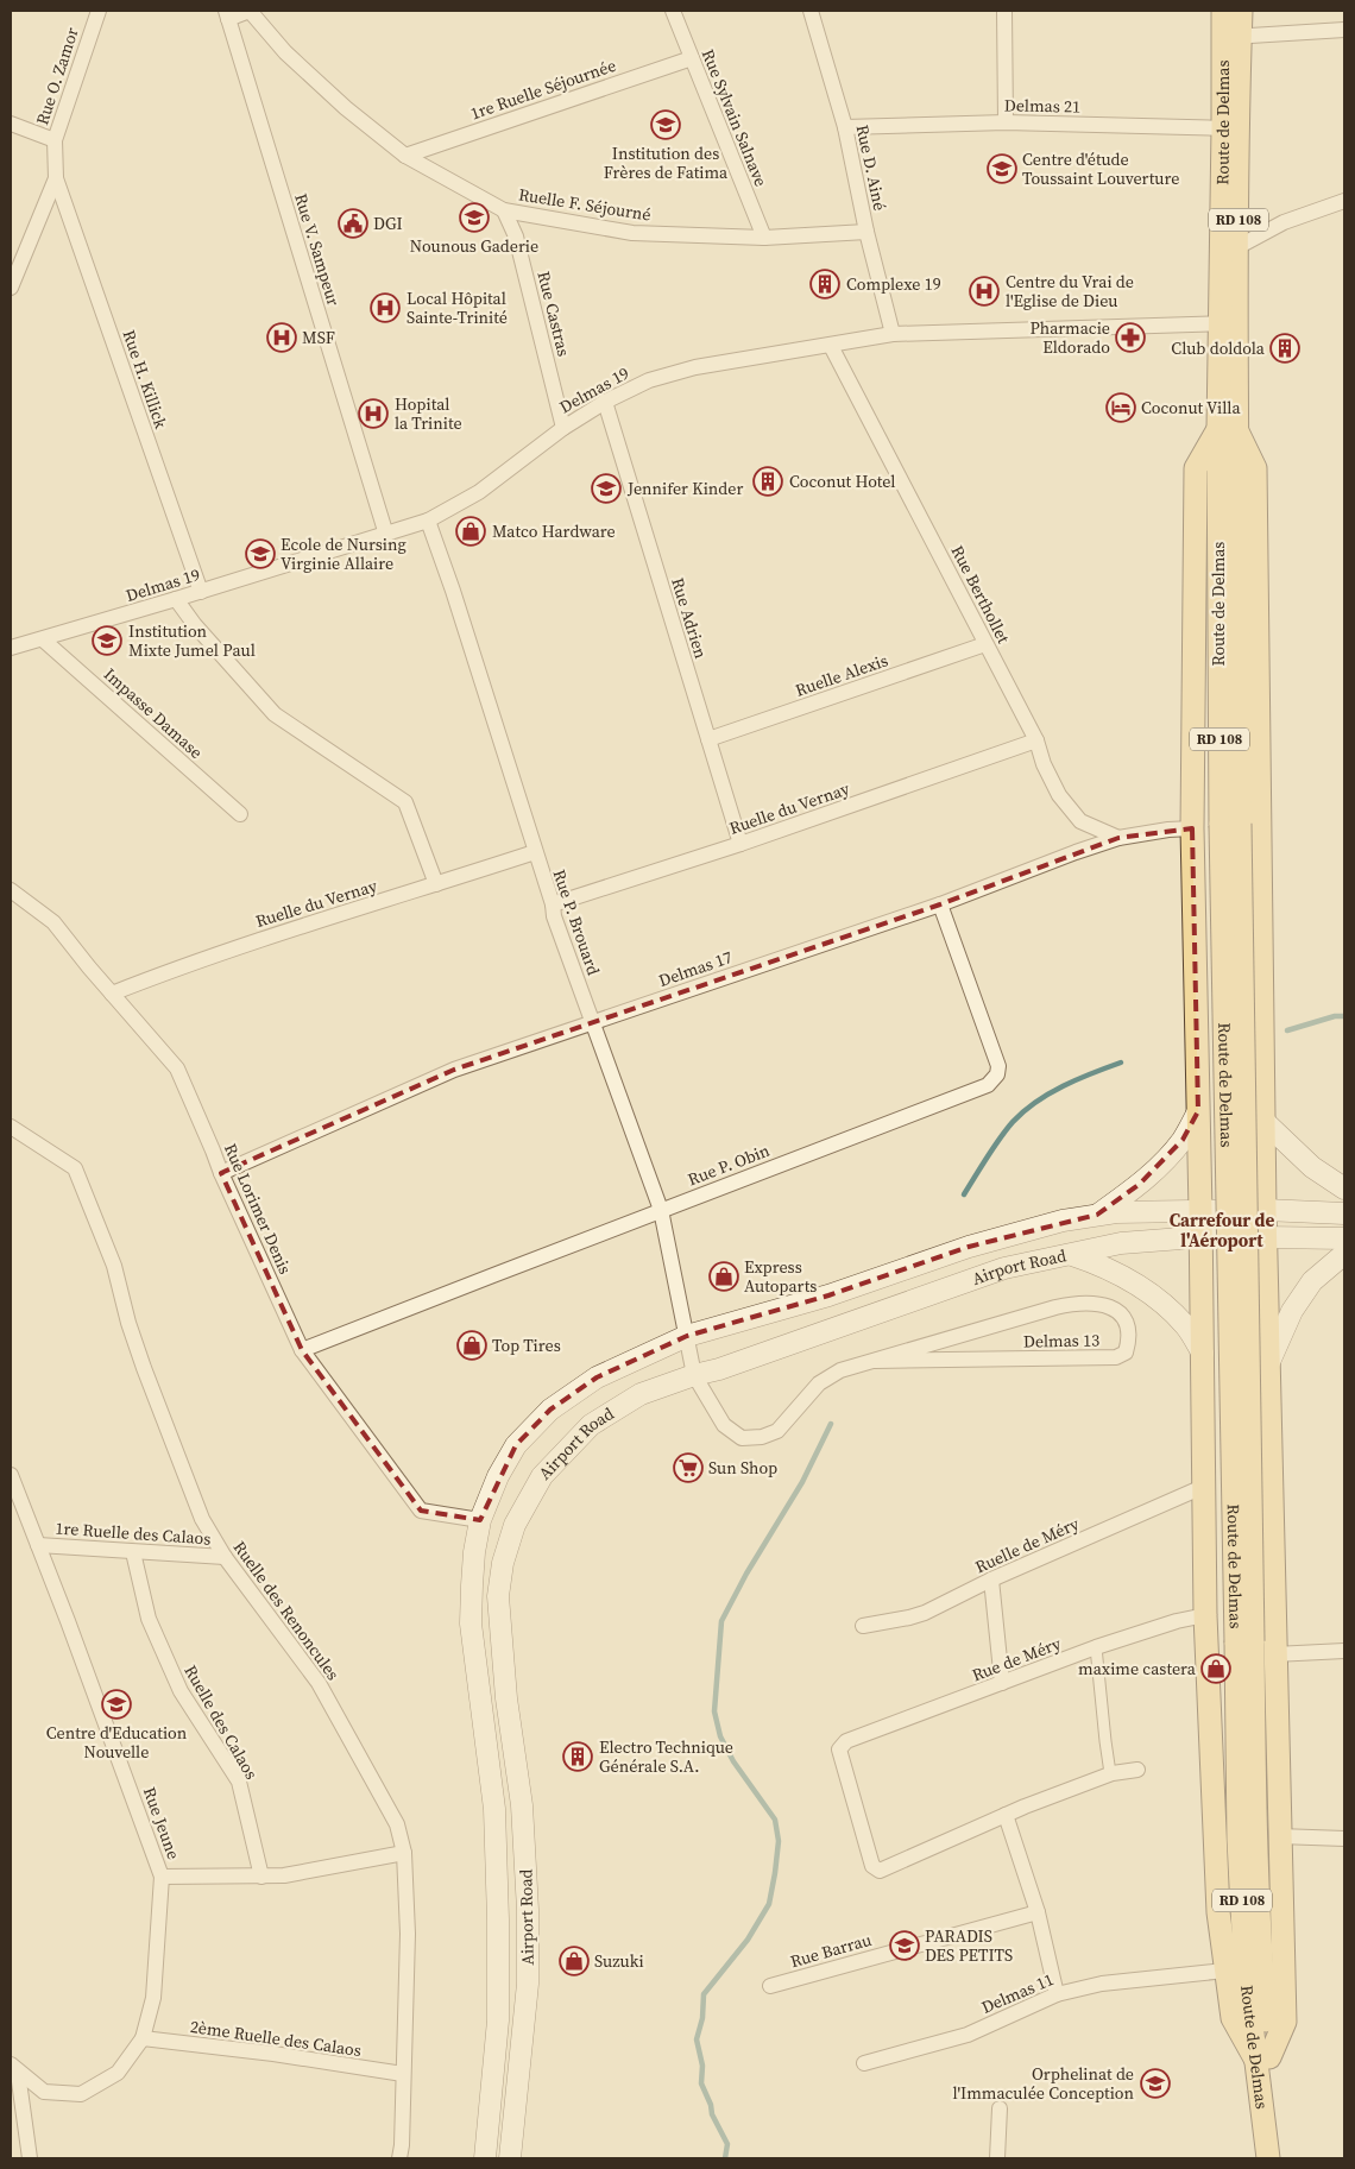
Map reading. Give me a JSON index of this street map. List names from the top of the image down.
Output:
{
  "streets": {
    "main road": ["Route de Delmas", "RD 108", "Airport Road"],
    "street": [
      "Rue O. Zamor",
      "1re Ruelle Séjournée",
      "Delmas 21",
      "Rue Sylvain Salnave",
      "Rue D. Ainé",
      "Ruelle F. Séjourné",
      "Rue V. Sampeur",
      "Rue Castras",
      "Rue H. Killick",
      "Delmas 19",
      "Rue Berthollet",
      "Rue Adrien",
      "Ruelle Alexis",
      "Impasse Damase",
      "Ruelle du Vernay",
      "Rue P. Brouard",
      "Delmas 17",
      "Rue P. Obin",
      "Rue Lorimer Denis",
      "Delmas 13",
      "1re Ruelle des Calaos",
      "Ruelle de Méry",
      "Ruelle des Renoncules",
      "Rue de Méry",
      "Ruelle des Calaos",
      "Rue Jeune",
      "Rue Barrau",
      "Delmas 11",
      "2ème Ruelle des Calaos"
    ]
  },
  "crossings": [
    ["Rue O. Zamor", "Rue H. Killick"],
    ["1re Ruelle Séjournée", "Rue Sylvain Salnave"],
    ["1re Ruelle Séjournée", "Ruelle F. Séjourné"],
    ["Delmas 21", "Route de Delmas"],
    ["Delmas 21", "Rue D. Ainé"],
    ["Rue Sylvain Salnave", "Ruelle F. Séjourné"],
    ["Route de Delmas", "Delmas 19"],
    ["Rue D. Ainé", "Ruelle F. Séjourné"],
    ["Rue D. Ainé", "Delmas 19"],
    ["Ruelle F. Séjourné", "Rue V. Sampeur"],
    ["Ruelle F. Séjourné", "Rue Castras"],
    ["Rue V. Sampeur", "Delmas 19"],
    ["Rue Castras", "Delmas 19"],
    ["Rue H. Killick", "Delmas 19"],
    ["Delmas 19", "Rue Berthollet"],
    ["Delmas 19", "Rue Adrien"],
    ["Delmas 19", "Impasse Damase"],
    ["Delmas 19", "Rue P. Brouard"],
    ["Rue Berthollet", "Ruelle Alexis"],
    ["Rue Berthollet", "Ruelle du Vernay"],
    ["Rue Berthollet", "Delmas 17"],
    ["Rue Adrien", "Ruelle Alexis"],
    ["Rue Adrien", "Ruelle du Vernay"],
    ["Ruelle du Vernay", "Rue P. Brouard"],
    ["Ruelle du Vernay", "Rue Lorimer Denis"],
    ["Rue P. Brouard", "Delmas 17"],
    ["Rue P. Brouard", "Rue P. Obin"],
    ["Rue P. Brouard", "Airport Road"],
    ["Rue P. Brouard", "Delmas 13"],
    ["Delmas 17", "Rue P. Obin"],
    ["Delmas 17", "Rue Lorimer Denis"],
    ["Rue P. Obin", "Rue Lorimer Denis"],
    ["Rue Lorimer Denis", "Airport Road"],
    ["Airport Road", "Delmas 13"],
    ["1re Ruelle des Calaos", "Ruelle des Renoncules"],
    ["1re Ruelle des Calaos", "Ruelle des Calaos"],
    ["1re Ruelle des Calaos", "Rue Jeune"],
    ["Ruelle des Renoncules", "2ème Ruelle des Calaos"],
    ["Rue Jeune", "2ème Ruelle des Calaos"]
  ],
  "districts": ["Carrefour de l'Aéroport"],
  "places": {
    "school or university": [
      "Institution des Frères de Fatima",
      "Centre d'étude Toussaint Louverture",
      "Nounous Gaderie",
      "Jennifer Kinder",
      "Ecole de Nursing Virginie Allaire",
      "Institution Mixte Jumel Paul",
      "Centre d'Education Nouvelle",
      "PARADIS DES PETITS",
      "Orphelinat de l'Immaculée Conception"
    ],
    "public building": ["DGI"],
    "building": [
      "Complexe 19",
      "Club doldola",
      "Coconut Hotel",
      "Electro Technique Générale S.A."
    ],
    "hospital": [
      "Centre du Vrai de l'Eglise de Dieu",
      "Local Hôpital Sainte-Trinité",
      "MSF",
      "Hopital la Trinite"
    ],
    "pharmacy": ["Pharmacie Eldorado"],
    "hotel": ["Coconut Villa"],
    "shop": [
      "Matco Hardware",
      "Express Autoparts",
      "Top Tires",
      "maxime castera",
      "Suzuki"
    ],
    "supermarket": ["Sun Shop"]
  }
}
